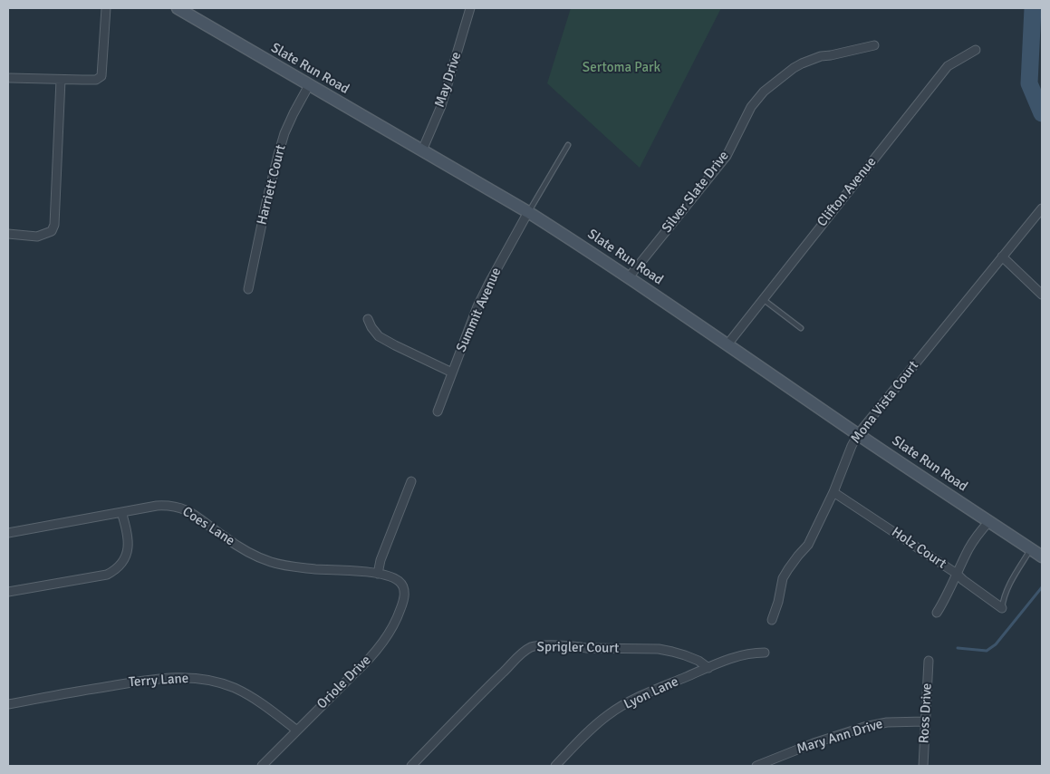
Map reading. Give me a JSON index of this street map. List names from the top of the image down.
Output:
{
  "streets": {
    "street": [
      "Slate Run Road",
      "May Drive",
      "Harriett Court",
      "Silver Slate Drive",
      "Clifton Avenue",
      "Summit Avenue",
      "Mona Vista Court",
      "Coes Lane",
      "Holz Court",
      "Sprigler Court",
      "Terry Lane",
      "Oriole Drive",
      "Lyon Lane",
      "Ross Drive",
      "Mary Ann Drive"
    ]
  },
  "crossings": [
    ["Slate Run Road", "May Drive"],
    ["Slate Run Road", "Harriett Court"],
    ["Slate Run Road", "Silver Slate Drive"],
    ["Slate Run Road", "Clifton Avenue"],
    ["Slate Run Road", "Summit Avenue"],
    ["Slate Run Road", "Mona Vista Court"],
    ["Mona Vista Court", "Holz Court"],
    ["Coes Lane", "Oriole Drive"],
    ["Sprigler Court", "Lyon Lane"],
    ["Terry Lane", "Oriole Drive"],
    ["Ross Drive", "Mary Ann Drive"]
  ],
  "parks": ["Sertoma Park"]
}
